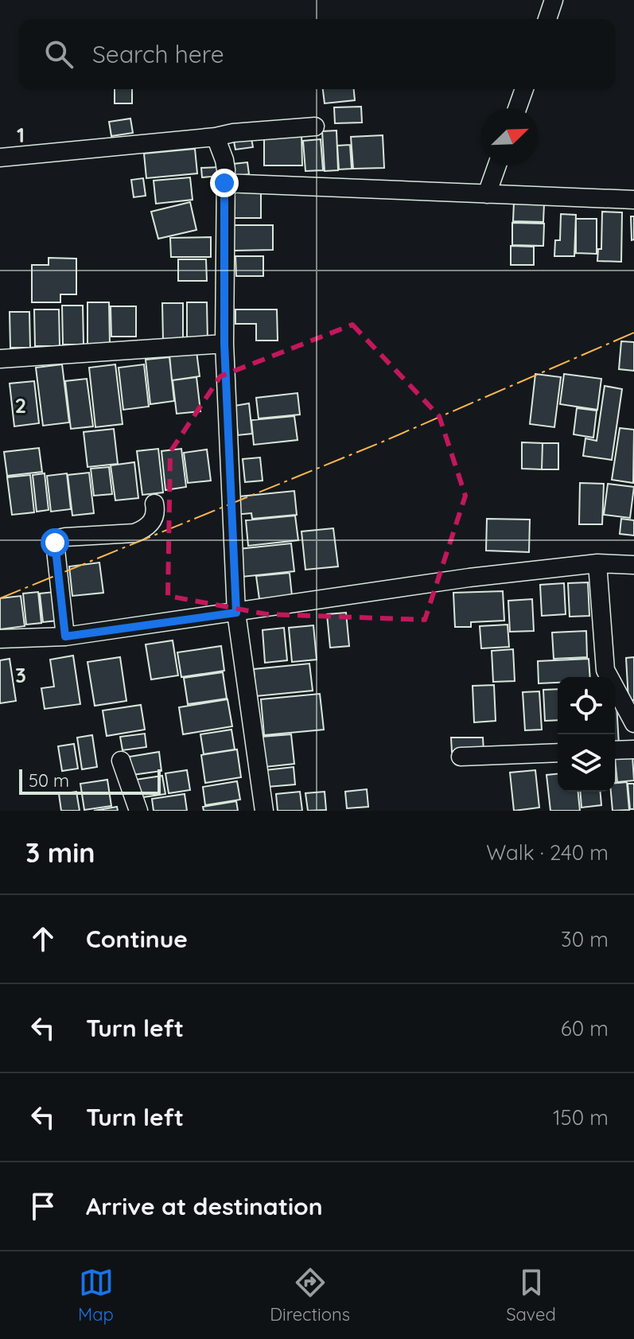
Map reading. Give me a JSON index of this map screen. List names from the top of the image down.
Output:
{
  "scale_bar": "50 m",
  "north": "top right",
  "page": {
    "search": "Search here",
    "scale": "50 m",
    "heading": ["3 min", "Walk · 240 m"],
    "list": [
      ["Continue", "30 m"],
      ["Turn left", "60 m"],
      ["Turn left", "150 m"],
      "Arrive at destination"
    ],
    "nav": ["Map", "Directions", "Saved"]
  },
  "grid": {
    "rows": ["1", "2", "3"]
  }
}
